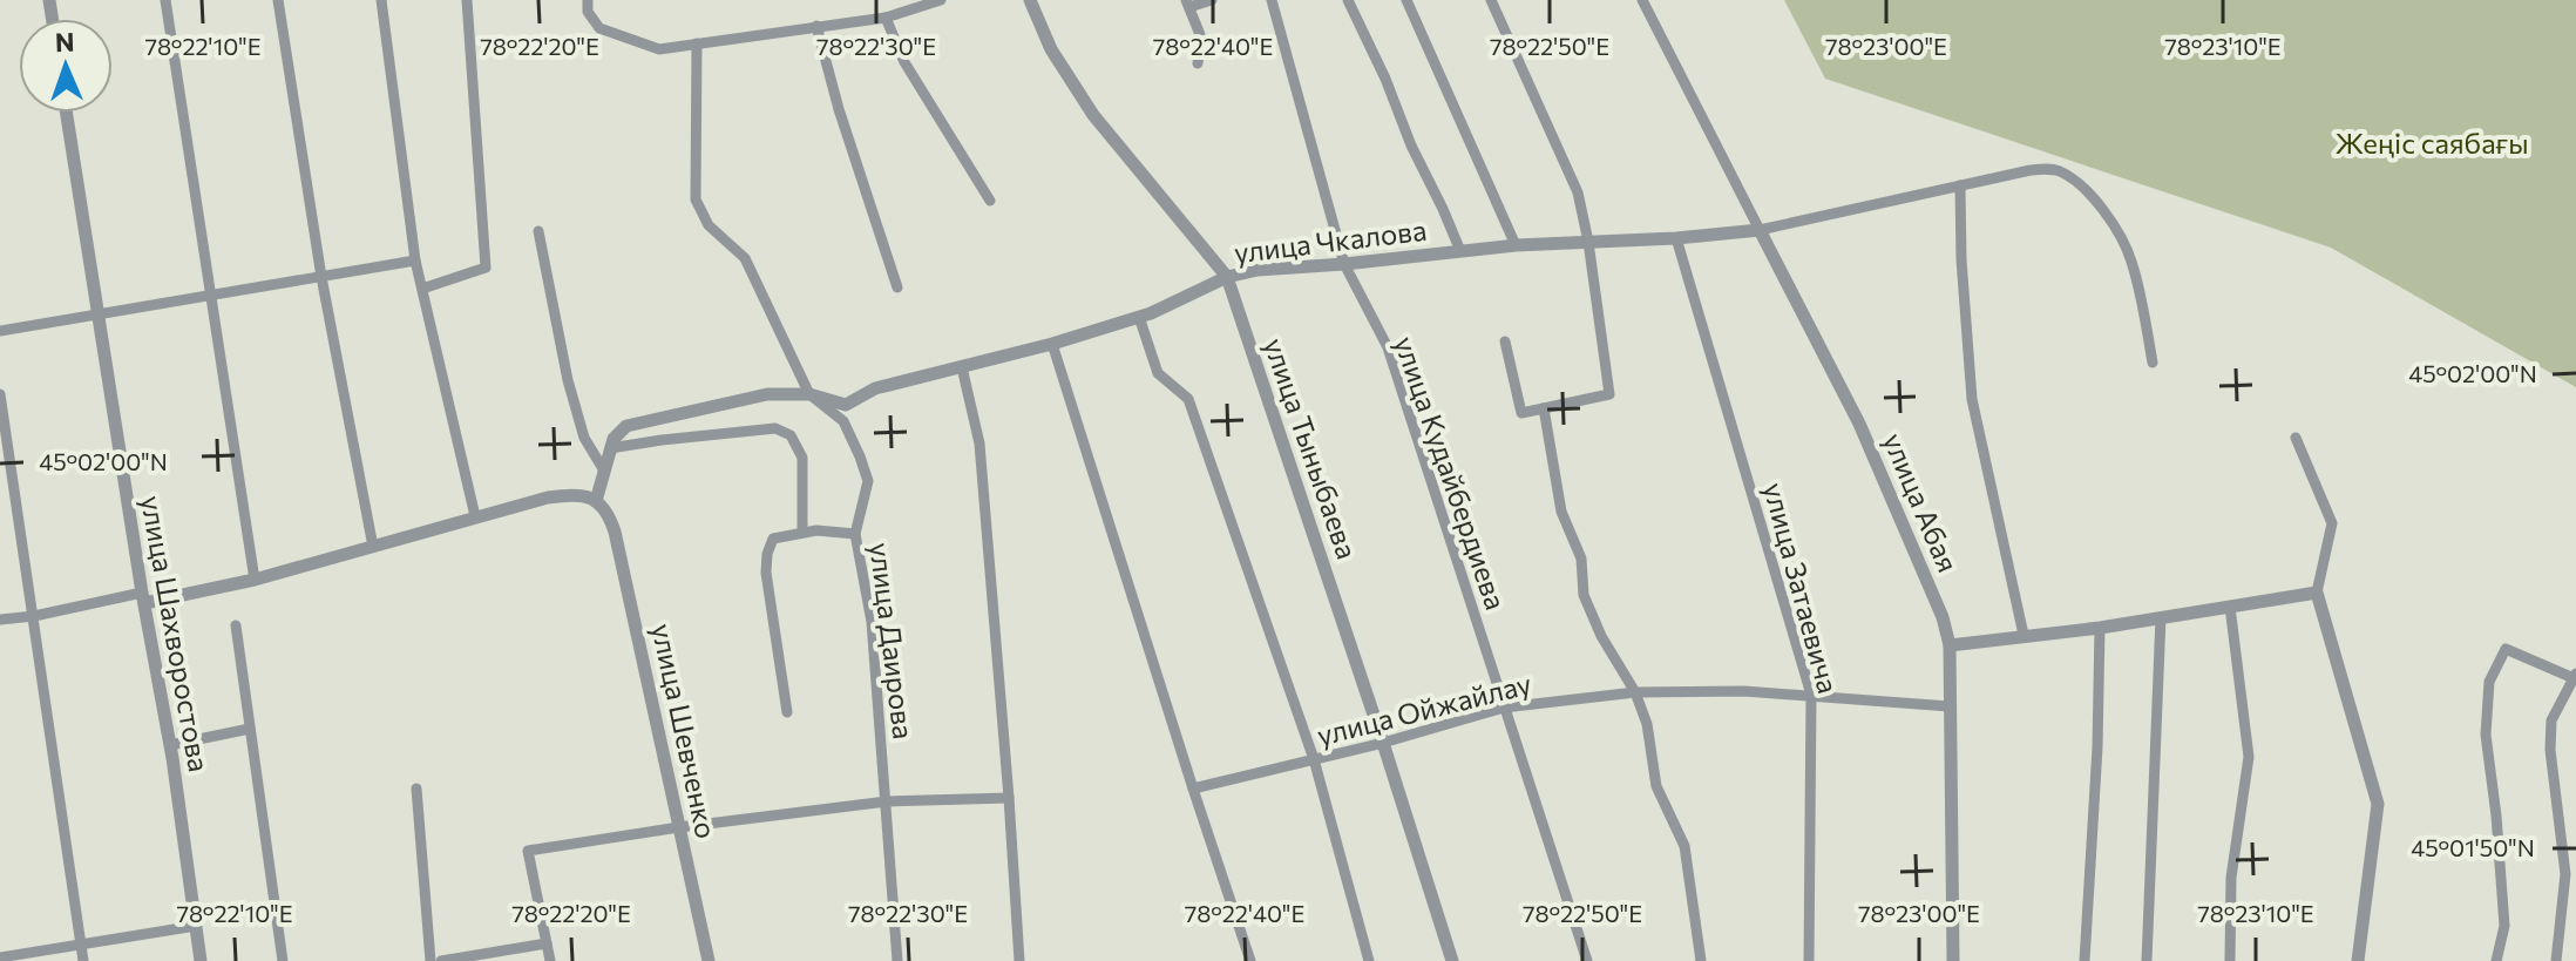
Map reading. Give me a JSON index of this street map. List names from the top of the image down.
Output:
{
  "streets": {
    "street": [
      "улица Чкалова",
      "улица Тыныбаева",
      "улица Кудайбердиева",
      "улица Абая",
      "улица Затаевича",
      "улица Шахворостова",
      "улица Даирова",
      "улица Ойжайлау",
      "улица Шевченко"
    ]
  },
  "crossings": [
    ["улица Чкалова", "улица Тыныбаева"],
    ["улица Чкалова", "улица Кудайбердиева"],
    ["улица Чкалова", "улица Абая"],
    ["улица Чкалова", "улица Затаевича"],
    ["улица Чкалова", "улица Даирова"],
    ["улица Тыныбаева", "улица Ойжайлау"],
    ["улица Кудайбердиева", "улица Ойжайлау"],
    ["улица Абая", "улица Ойжайлау"],
    ["улица Затаевича", "улица Ойжайлау"]
  ],
  "parks": ["Жеңіс саябағы"],
  "north": "top",
  "coordinates": [
    "78°22'10\"E",
    "78°22'20\"E",
    "78°22'30\"E",
    "78°22'40\"E",
    "78°22'50\"E",
    "78°23'00\"E",
    "78°23'10\"E",
    "45°02'00\"N",
    "45°01'50\"N"
  ]
}
